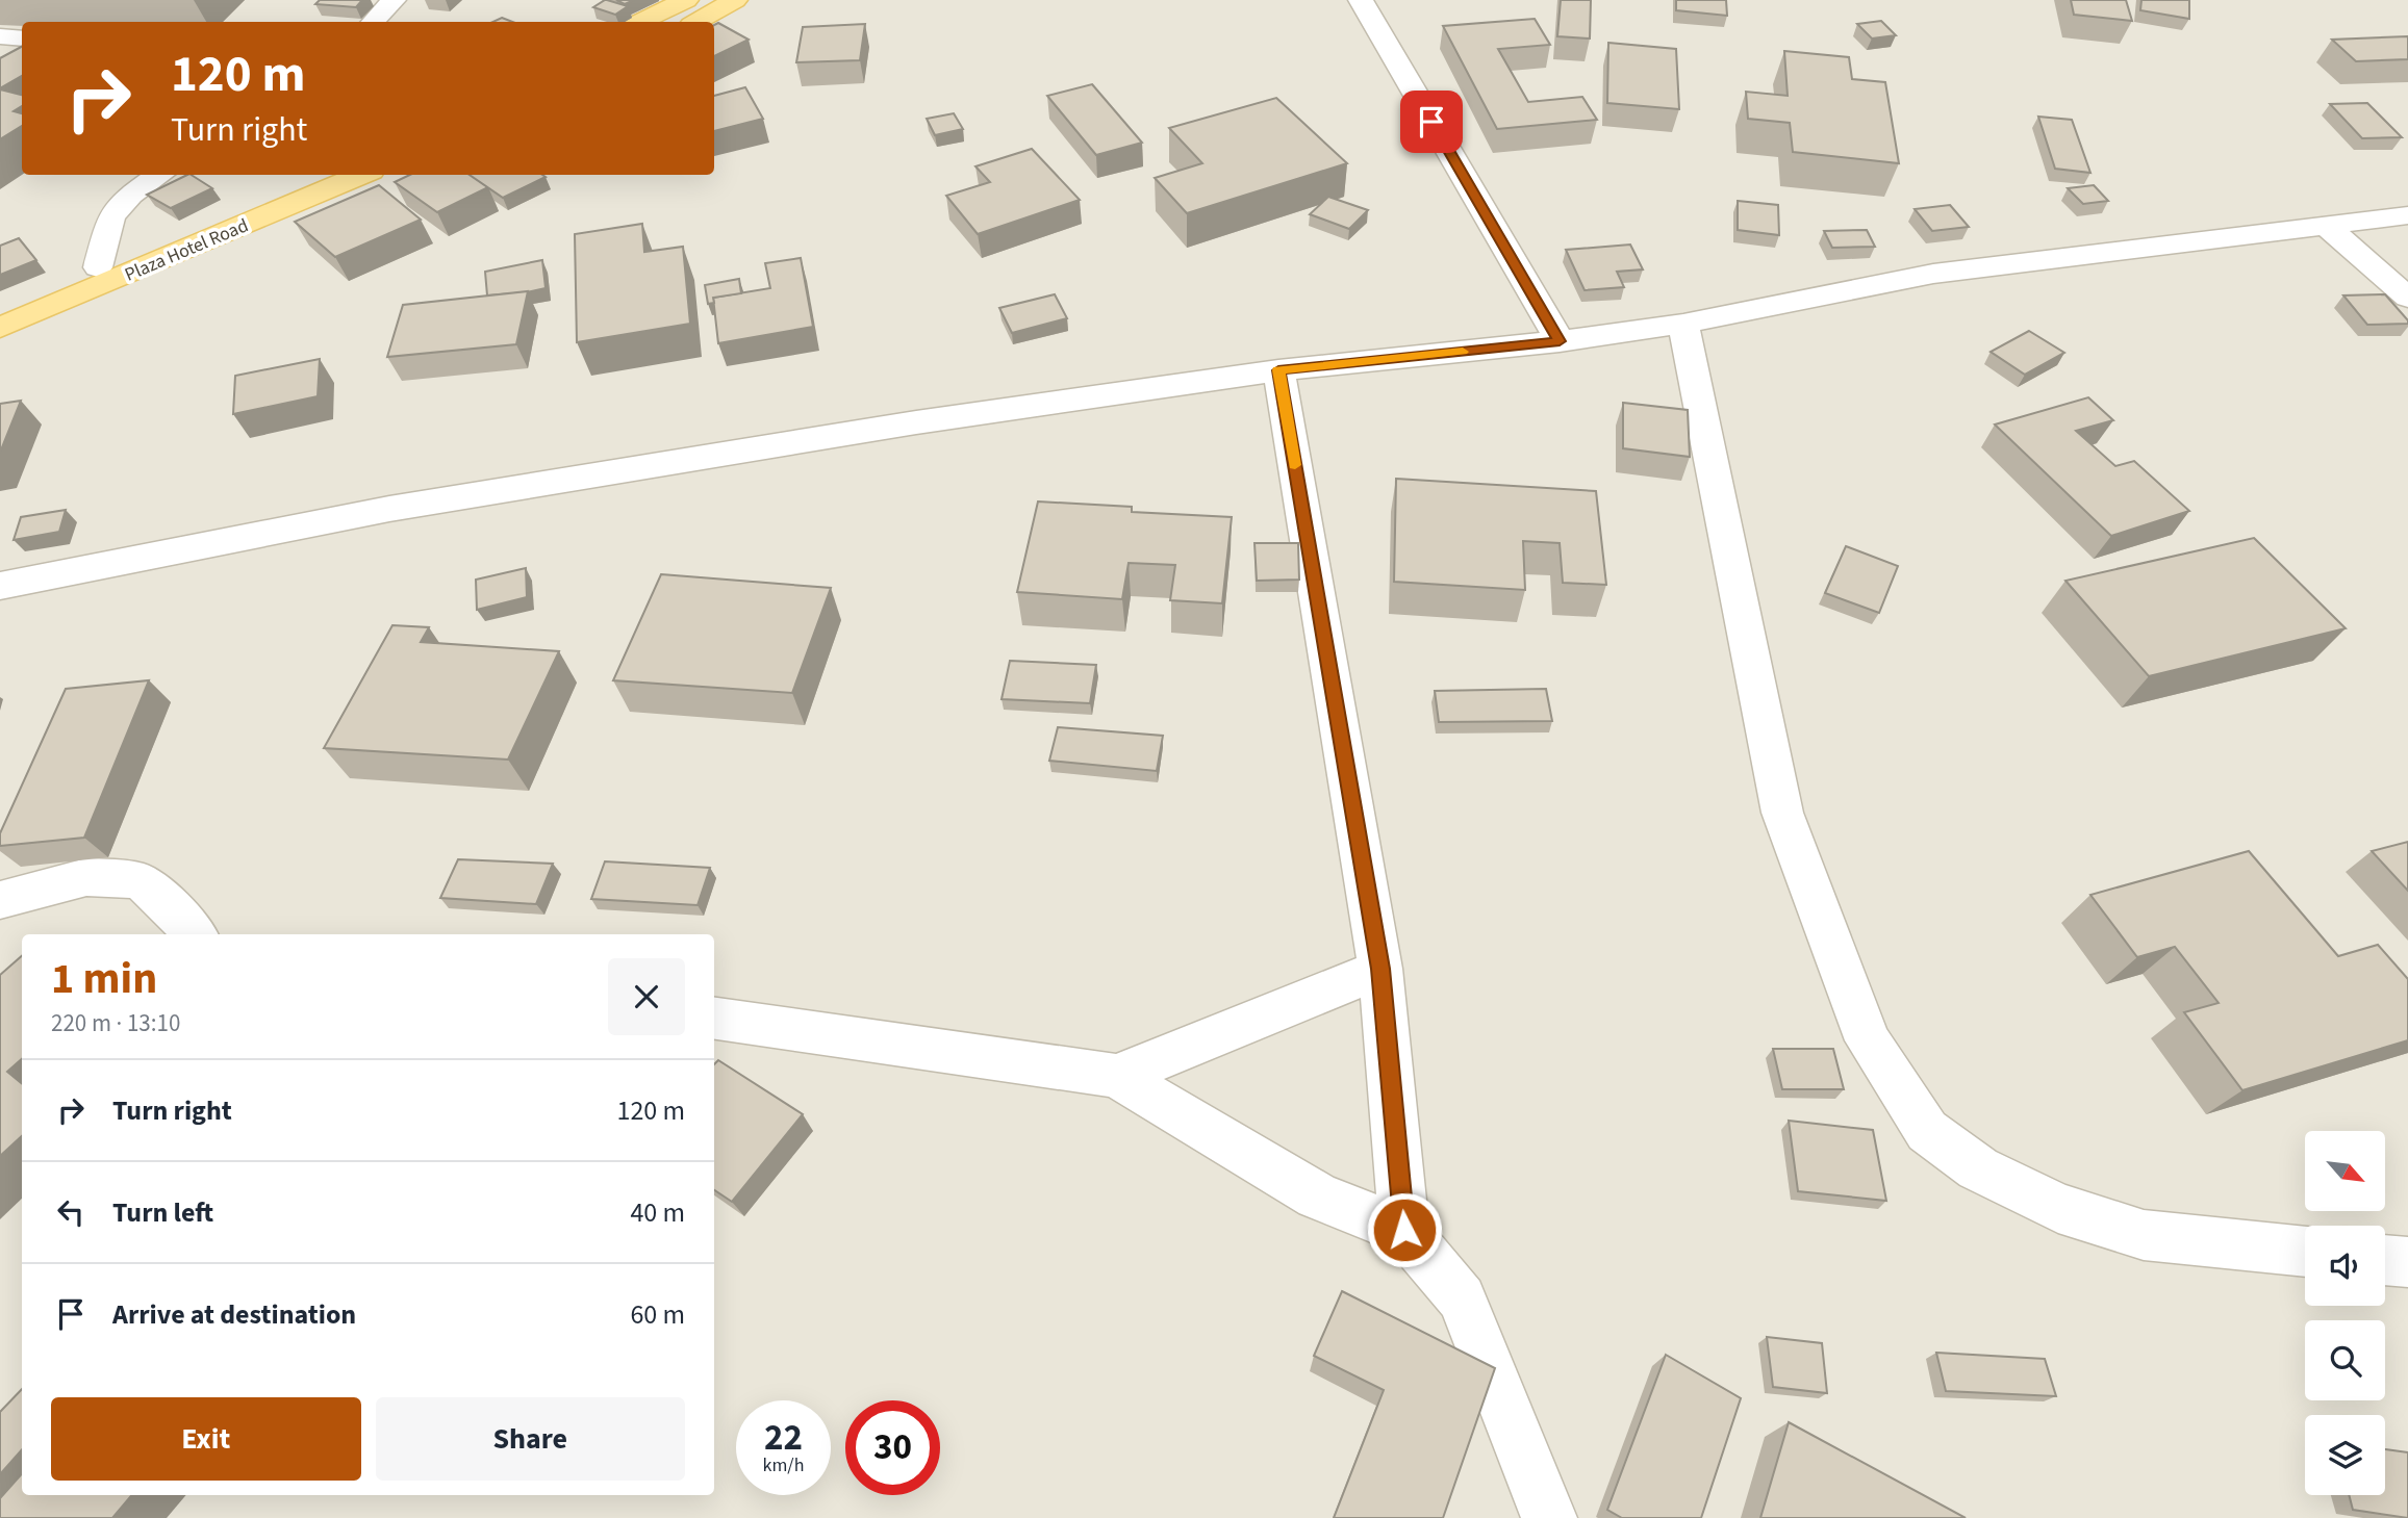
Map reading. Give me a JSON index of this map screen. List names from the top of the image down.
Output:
{
  "streets": {
    "main road": ["Plaza Hotel Road"]
  },
  "north": "bottom right",
  "page": {
    "turn": ["120 m", "Turn right"],
    "heading": ["1 min", "220 m · 13:10"],
    "list": [
      {
        "name": "Turn right",
        "value": "120 m"
      },
      {
        "name": "Turn left",
        "value": "40 m"
      },
      {
        "name": "Arrive at destination",
        "value": "60 m"
      }
    ],
    "buttons": ["Exit", "Share"],
    "speed": "22 km/h",
    "limit": "30"
  }
}
